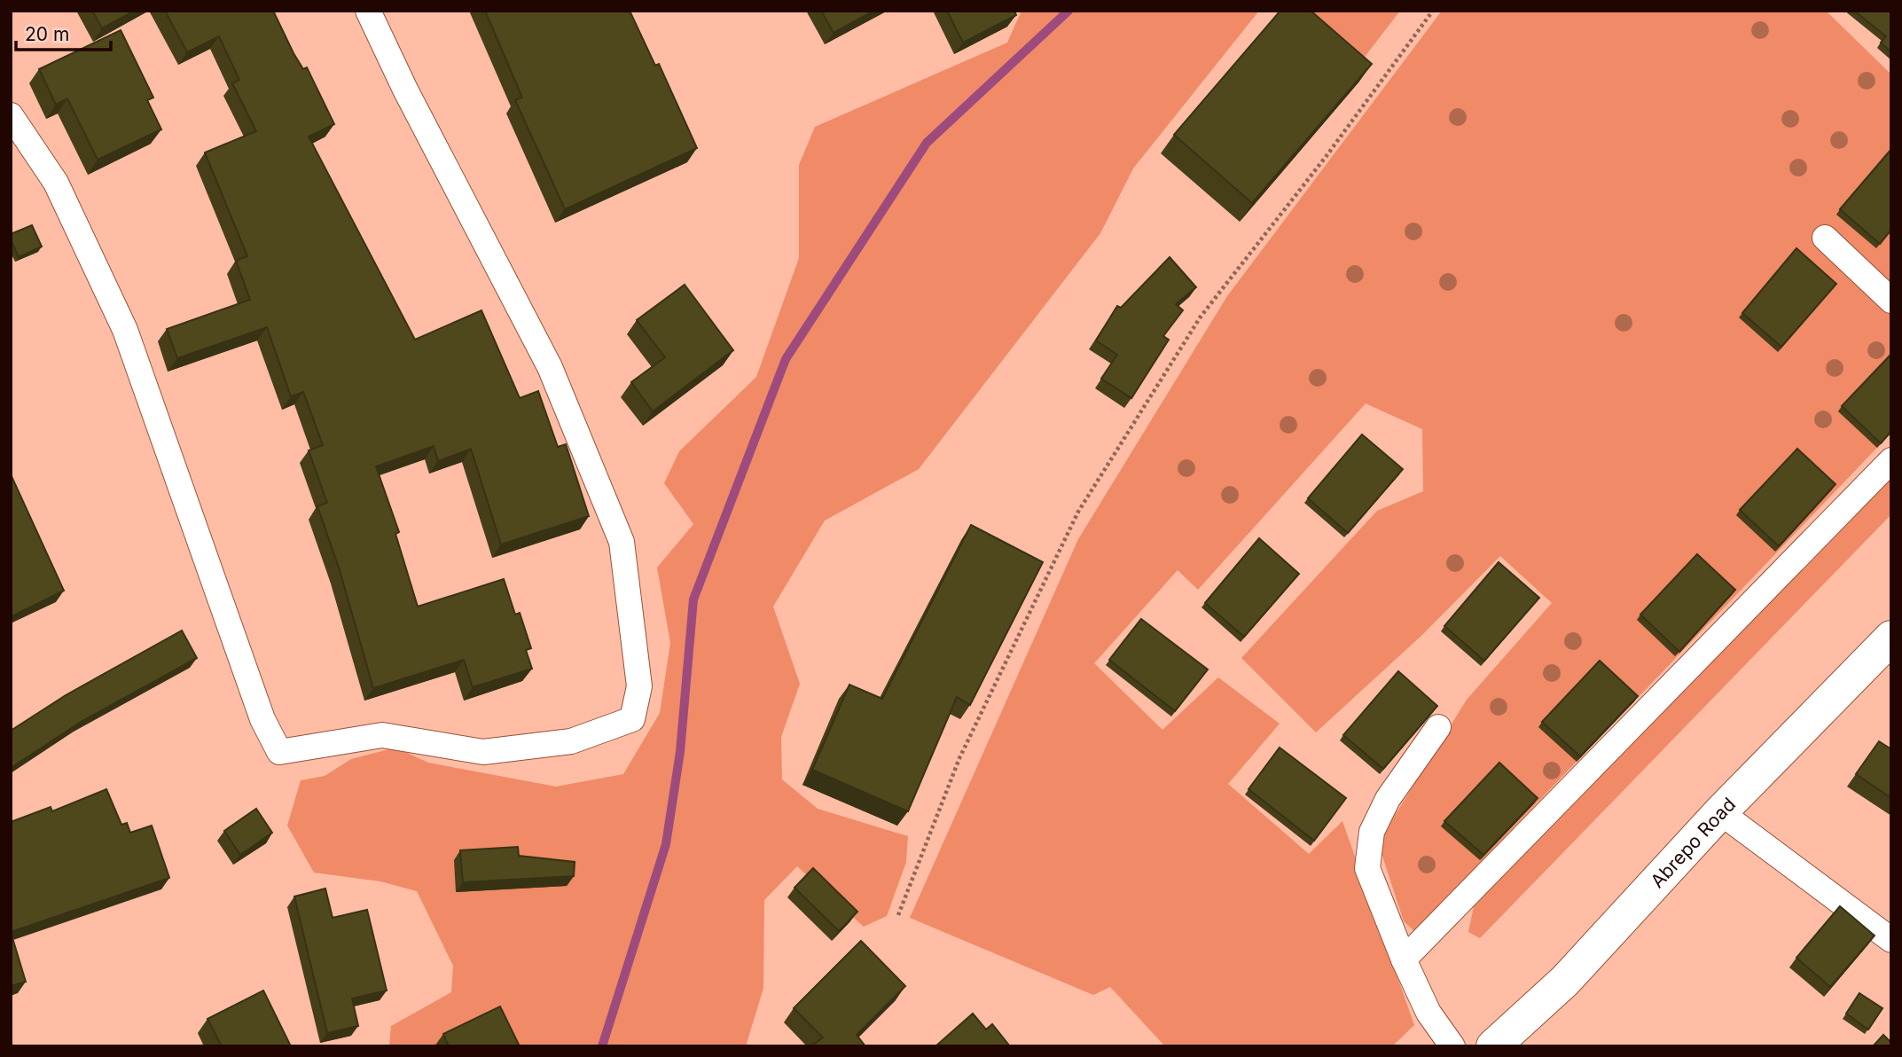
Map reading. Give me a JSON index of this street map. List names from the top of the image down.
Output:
{
  "streets": {
    "main road": ["Abrepo Road"]
  },
  "scale_bar": "20 m"
}
